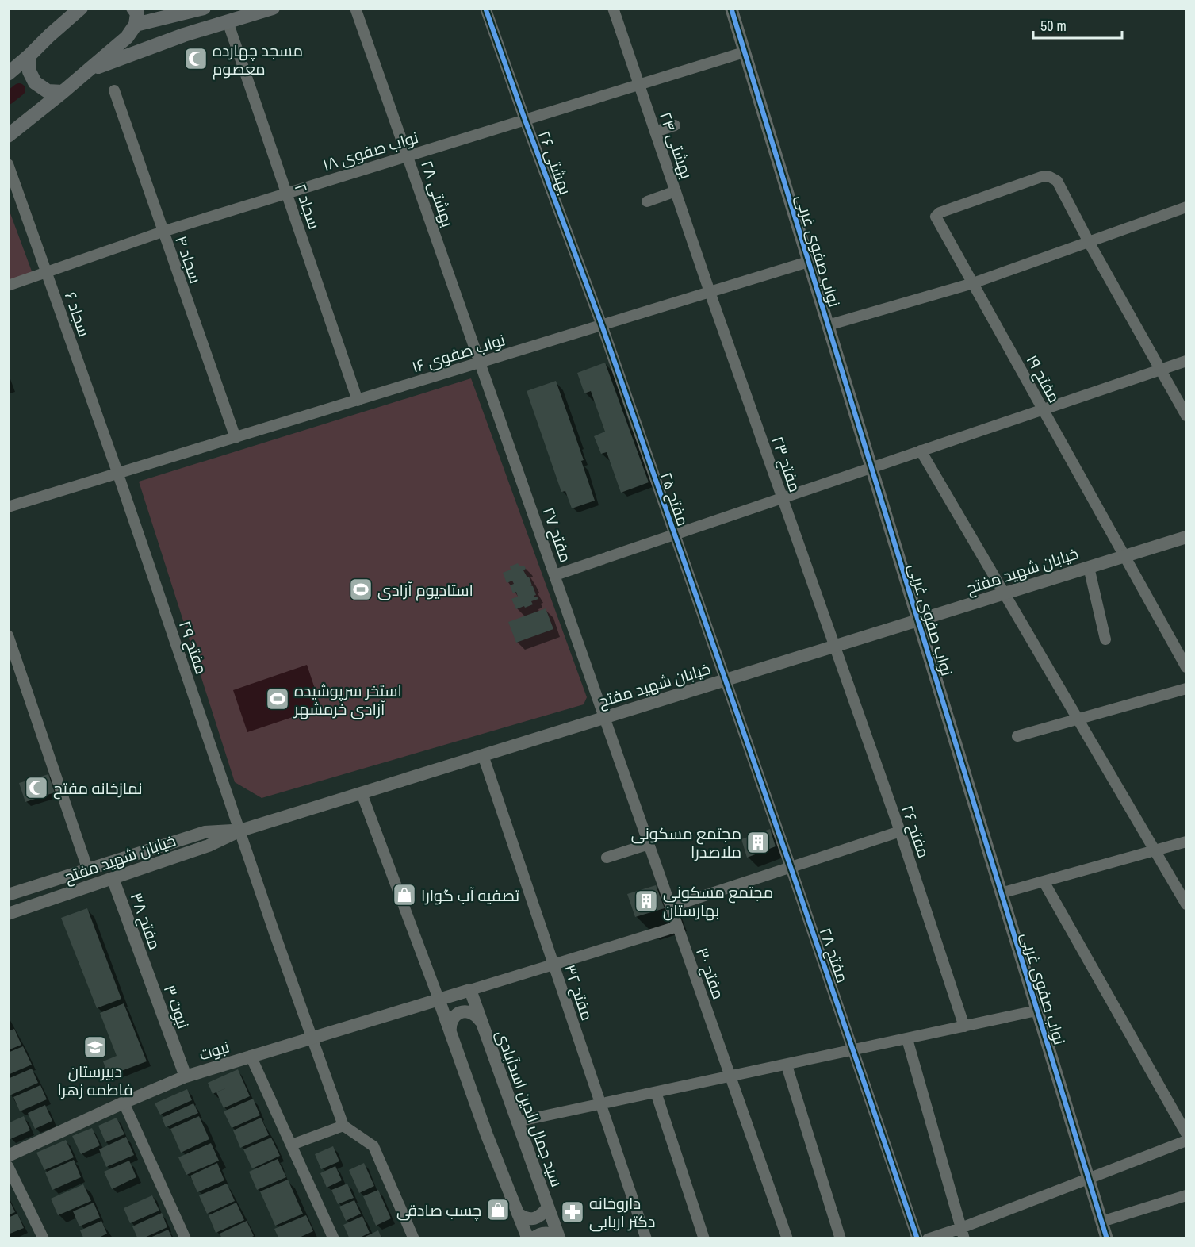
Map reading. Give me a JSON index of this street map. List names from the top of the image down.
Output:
{
  "streets": {
    "street": [
      "بهشتی ۲۴",
      "نواب صفوی ۱۸",
      "بهشتی ۲۶",
      "بهشتی ۲۸",
      "سجاد ۲",
      "نواب صفوی غربی",
      "سجاد ۴",
      "سجاد ۶",
      "نواب صفوی ۱۶",
      "مفتح ۱۹",
      "مفتح ۲۳",
      "مفتح ۲۵",
      "مفتح ۲۷",
      "خیابان شهید مفتح",
      "مفتح ۲۹",
      "مفتح ۲۶",
      "مفتح ۳۸",
      "مفتح ۲۸",
      "مفتح ۳۰",
      "مفتح ۳۲",
      "نبوت ۳",
      "نبوت",
      "سید جمال الدین اسدآبادی"
    ]
  },
  "crossings": [
    ["بهشتی ۲۴", "نواب صفوی ۱۸"],
    ["بهشتی ۲۴", "نواب صفوی ۱۶"],
    ["بهشتی ۲۴", "مفتح ۲۳"],
    ["نواب صفوی ۱۸", "بهشتی ۲۶"],
    ["نواب صفوی ۱۸", "بهشتی ۲۸"],
    ["نواب صفوی ۱۸", "سجاد ۲"],
    ["نواب صفوی ۱۸", "نواب صفوی غربی"],
    ["نواب صفوی ۱۸", "سجاد ۴"],
    ["نواب صفوی ۱۸", "سجاد ۶"],
    ["بهشتی ۲۶", "نواب صفوی ۱۶"],
    ["بهشتی ۲۶", "مفتح ۲۵"],
    ["بهشتی ۲۸", "نواب صفوی ۱۶"],
    ["بهشتی ۲۸", "مفتح ۲۷"],
    ["سجاد ۲", "نواب صفوی ۱۶"],
    ["نواب صفوی غربی", "نواب صفوی ۱۶"],
    ["نواب صفوی غربی", "خیابان شهید مفتح"],
    ["سجاد ۴", "نواب صفوی ۱۶"],
    ["سجاد ۶", "نواب صفوی ۱۶"],
    ["سجاد ۶", "مفتح ۲۹"],
    ["نواب صفوی ۱۶", "مفتح ۲۳"],
    ["نواب صفوی ۱۶", "مفتح ۲۵"],
    ["نواب صفوی ۱۶", "مفتح ۲۷"],
    ["نواب صفوی ۱۶", "مفتح ۲۹"],
    ["مفتح ۱۹", "خیابان شهید مفتح"],
    ["مفتح ۲۳", "خیابان شهید مفتح"],
    ["مفتح ۲۳", "مفتح ۲۶"],
    ["مفتح ۲۵", "خیابان شهید مفتح"],
    ["مفتح ۲۵", "مفتح ۲۸"],
    ["مفتح ۲۷", "خیابان شهید مفتح"],
    ["مفتح ۲۷", "مفتح ۳۰"],
    ["خیابان شهید مفتح", "مفتح ۲۹"],
    ["خیابان شهید مفتح", "مفتح ۲۶"],
    ["خیابان شهید مفتح", "مفتح ۳۸"],
    ["خیابان شهید مفتح", "مفتح ۲۸"],
    ["خیابان شهید مفتح", "مفتح ۳۰"],
    ["خیابان شهید مفتح", "مفتح ۳۲"],
    ["مفتح ۲۹", "نبوت"],
    ["مفتح ۳۸", "نبوت ۳"],
    ["نبوت ۳", "نبوت"],
    ["نبوت", "سید جمال الدین اسدآبادی"]
  ],
  "places": {
    "mosque": ["مسجد چهارده معصوم", "نمازخانه مفتح"],
    "sports": ["استادیوم آزادی", "استخر سرپوشیده آزادی خرمشهر"],
    "building": ["مجتمع مسکونی ملاصدرا", "مجتمع مسکونی بهارستان"],
    "shop": ["تصفیه آب گوارا", "چسب صادقی"],
    "school or university": ["دبیرستان فاطمه زهرا"],
    "pharmacy": ["داروخانه دکتر اربابی"]
  },
  "scale_bar": "50 m"
}
